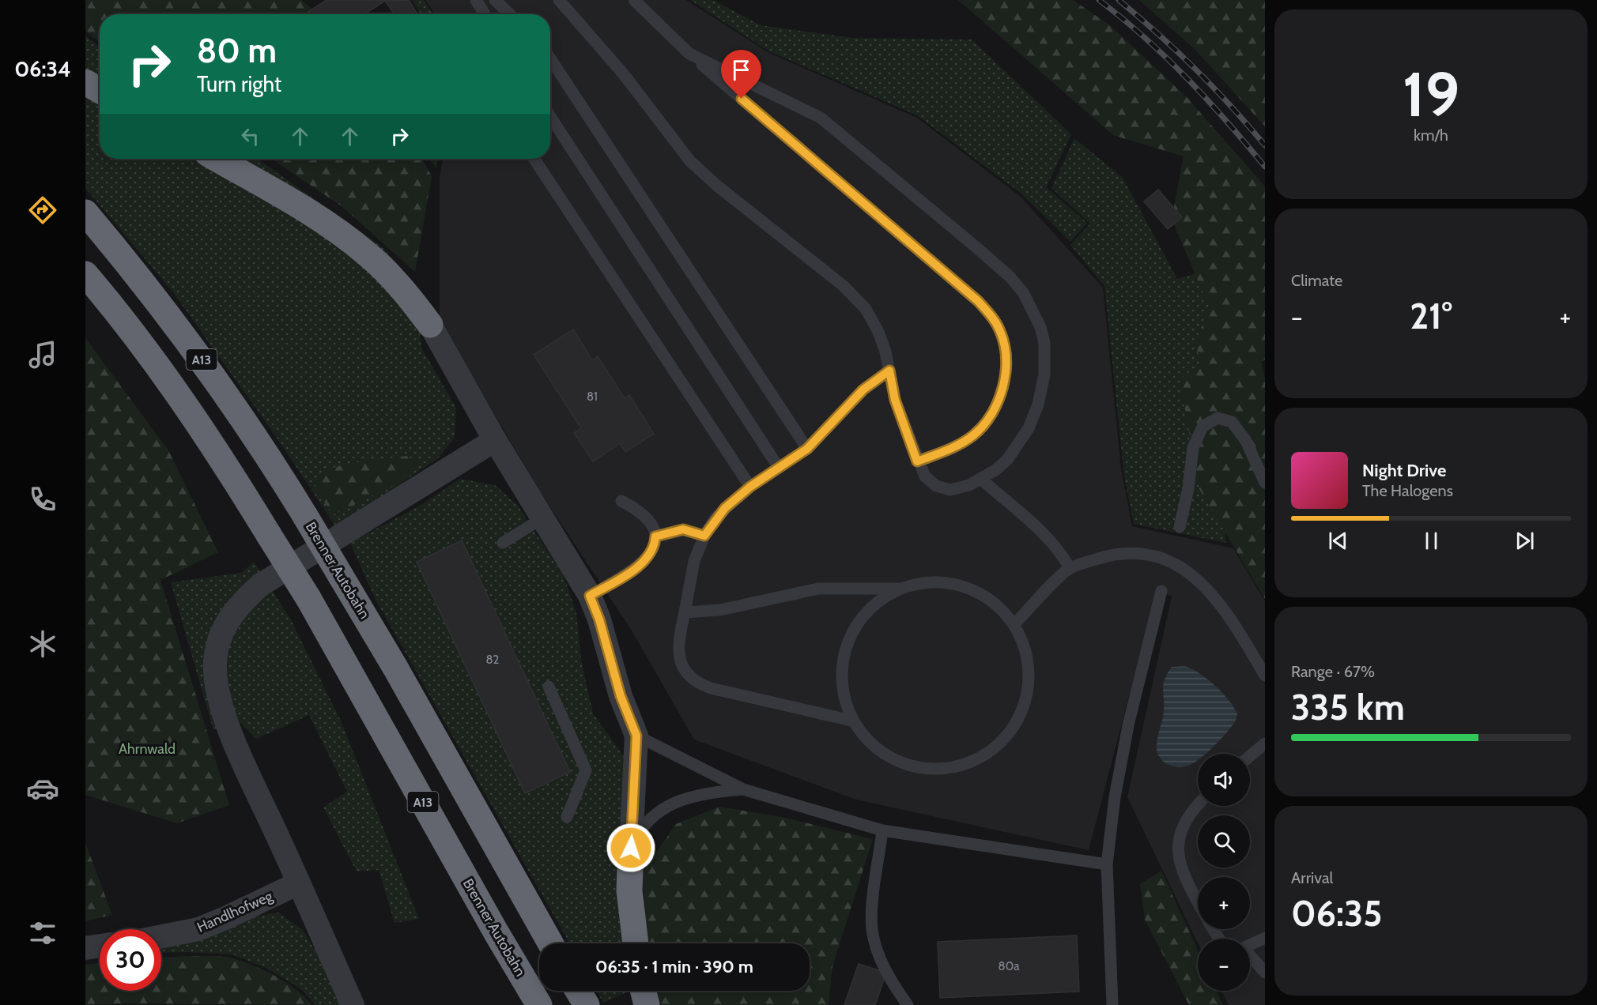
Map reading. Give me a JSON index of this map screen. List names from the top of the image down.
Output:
{
  "streets": {
    "highway": ["A13", "Brenner Autobahn"],
    "street": ["Handlhofweg"]
  },
  "parks": ["Ahrnwald"],
  "house_numbers": ["81", "82", "80a"],
  "page": {
    "tabs": "06:34",
    "tile": [
      ["19", "km/h"],
      "Climate",
      ["Range · 67%", "335 km"],
      ["Arrival", "06:35"]
    ],
    "turn": ["80 m", "Turn right"],
    "heat": ["−", "21°", "+"],
    "song": ["Night Drive", "The Halogens"],
    "map_buttons": ["+", "−"],
    "limit": "30",
    "trip": "06:35 · 1 min · 390 m"
  }
}
